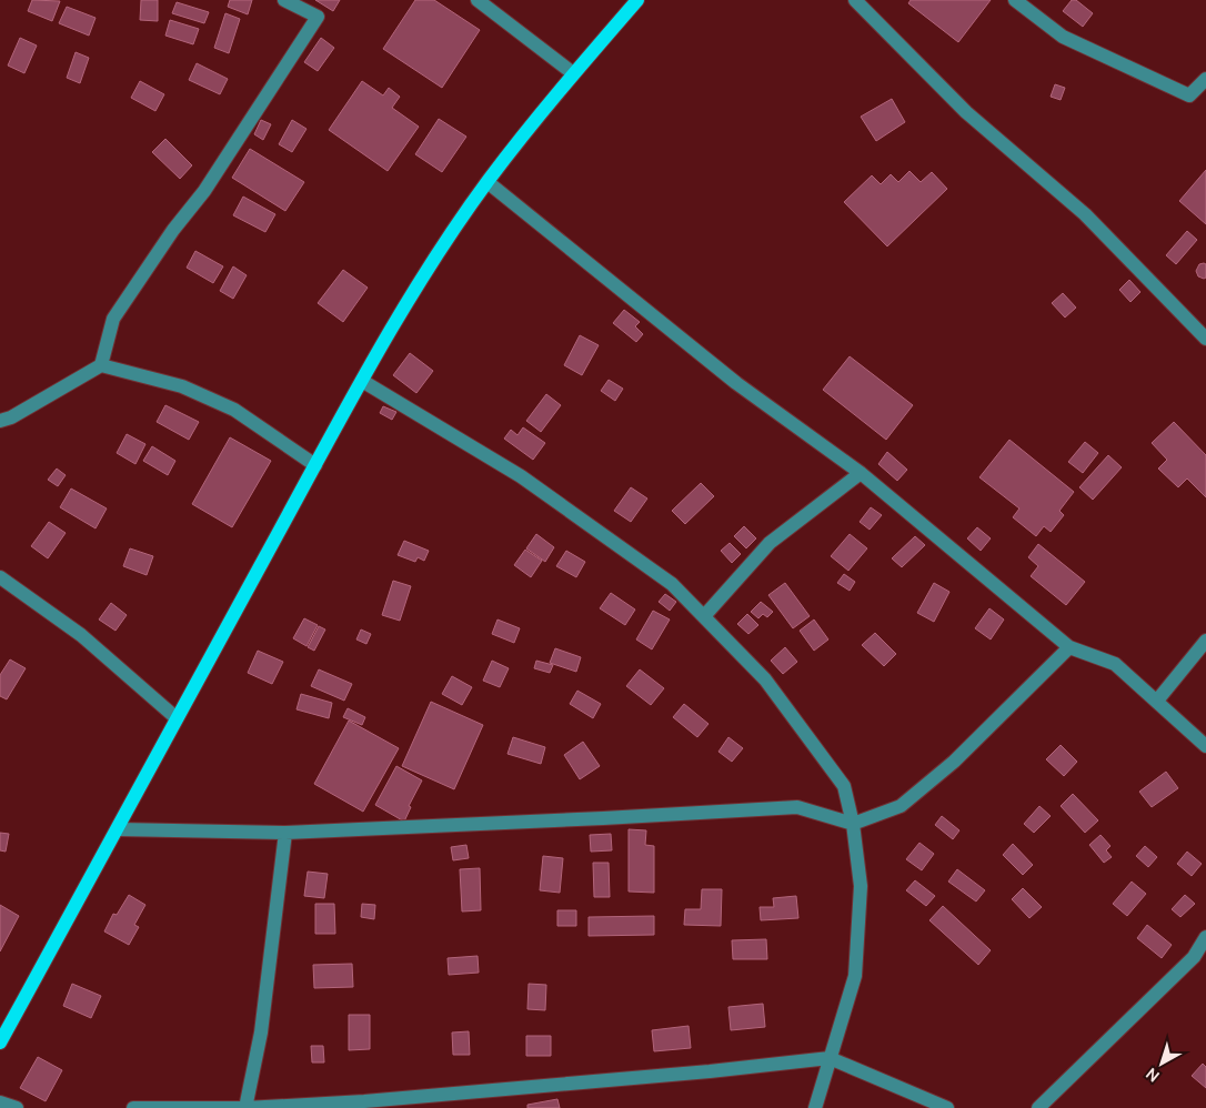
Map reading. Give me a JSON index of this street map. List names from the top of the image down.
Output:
{
  "north": "bottom left"
}
